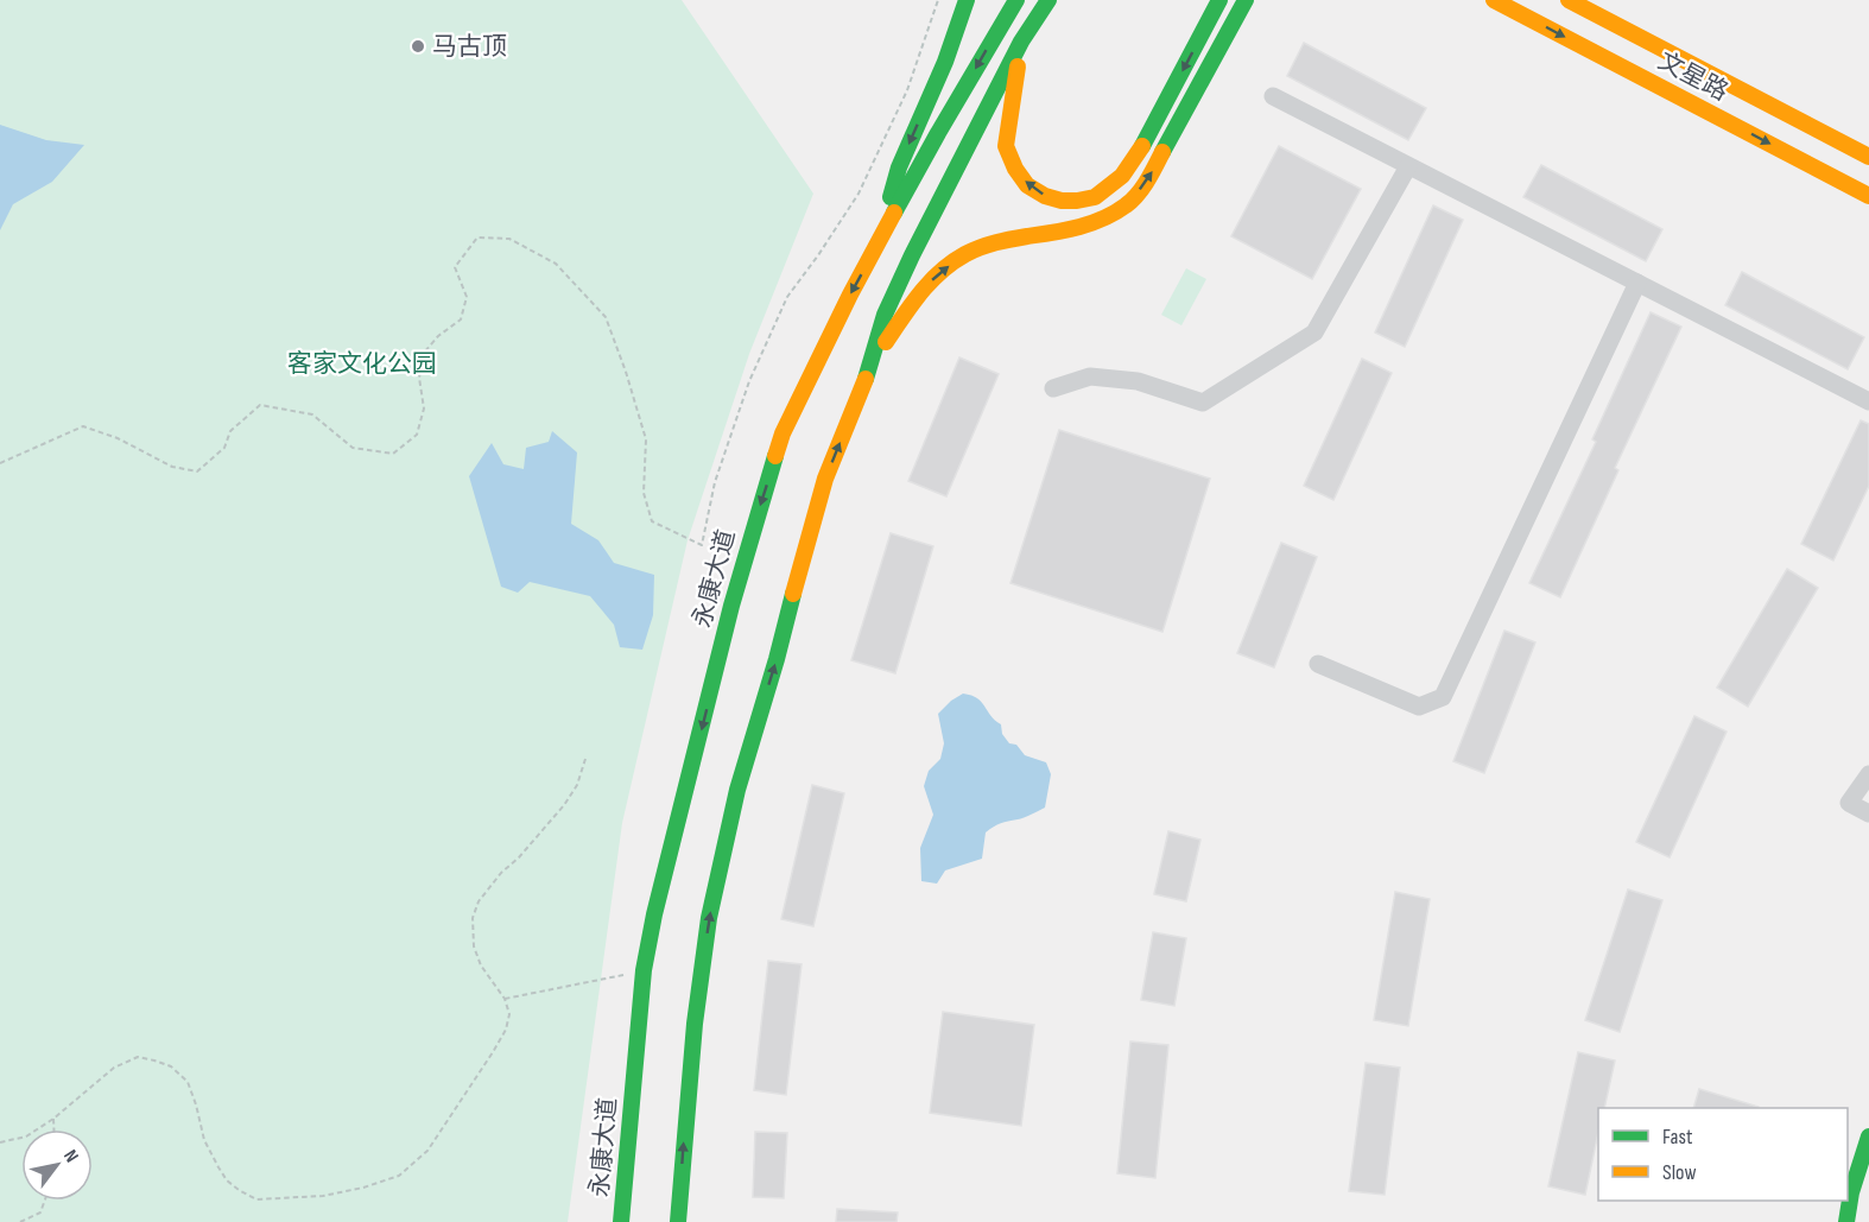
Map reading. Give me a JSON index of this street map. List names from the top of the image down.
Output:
{
  "streets": {
    "main road": ["文星路", "永康大道"]
  },
  "parks": ["客家文化公园"],
  "places": ["马古顶"],
  "legend": ["Fast", "Slow"],
  "north": "top right"
}
